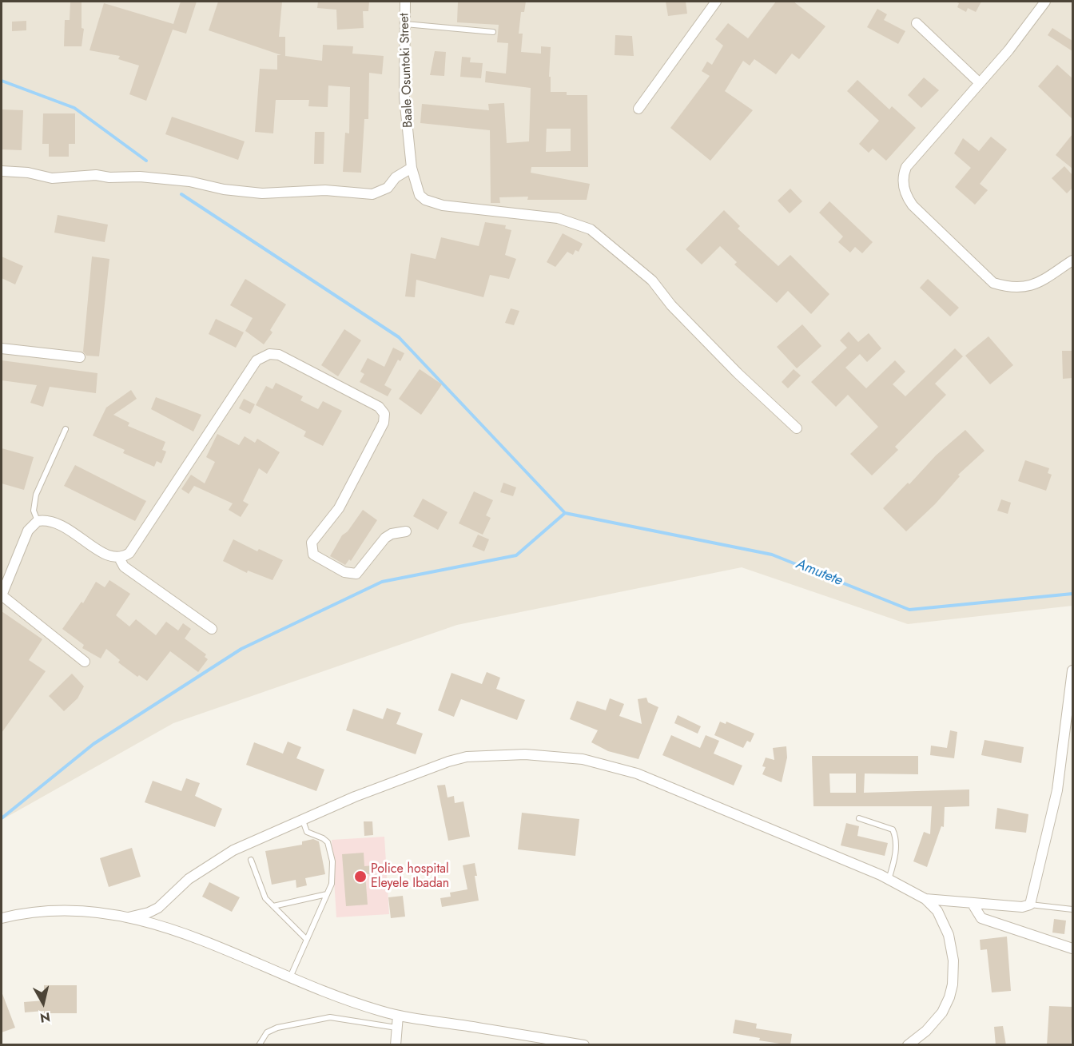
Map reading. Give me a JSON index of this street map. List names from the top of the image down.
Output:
{
  "streets": {
    "street": ["Baale Osuntoki Street"]
  },
  "water": ["Amutete"],
  "places": ["Police hospital Eleyele Ibadan"],
  "north": "bottom"
}
